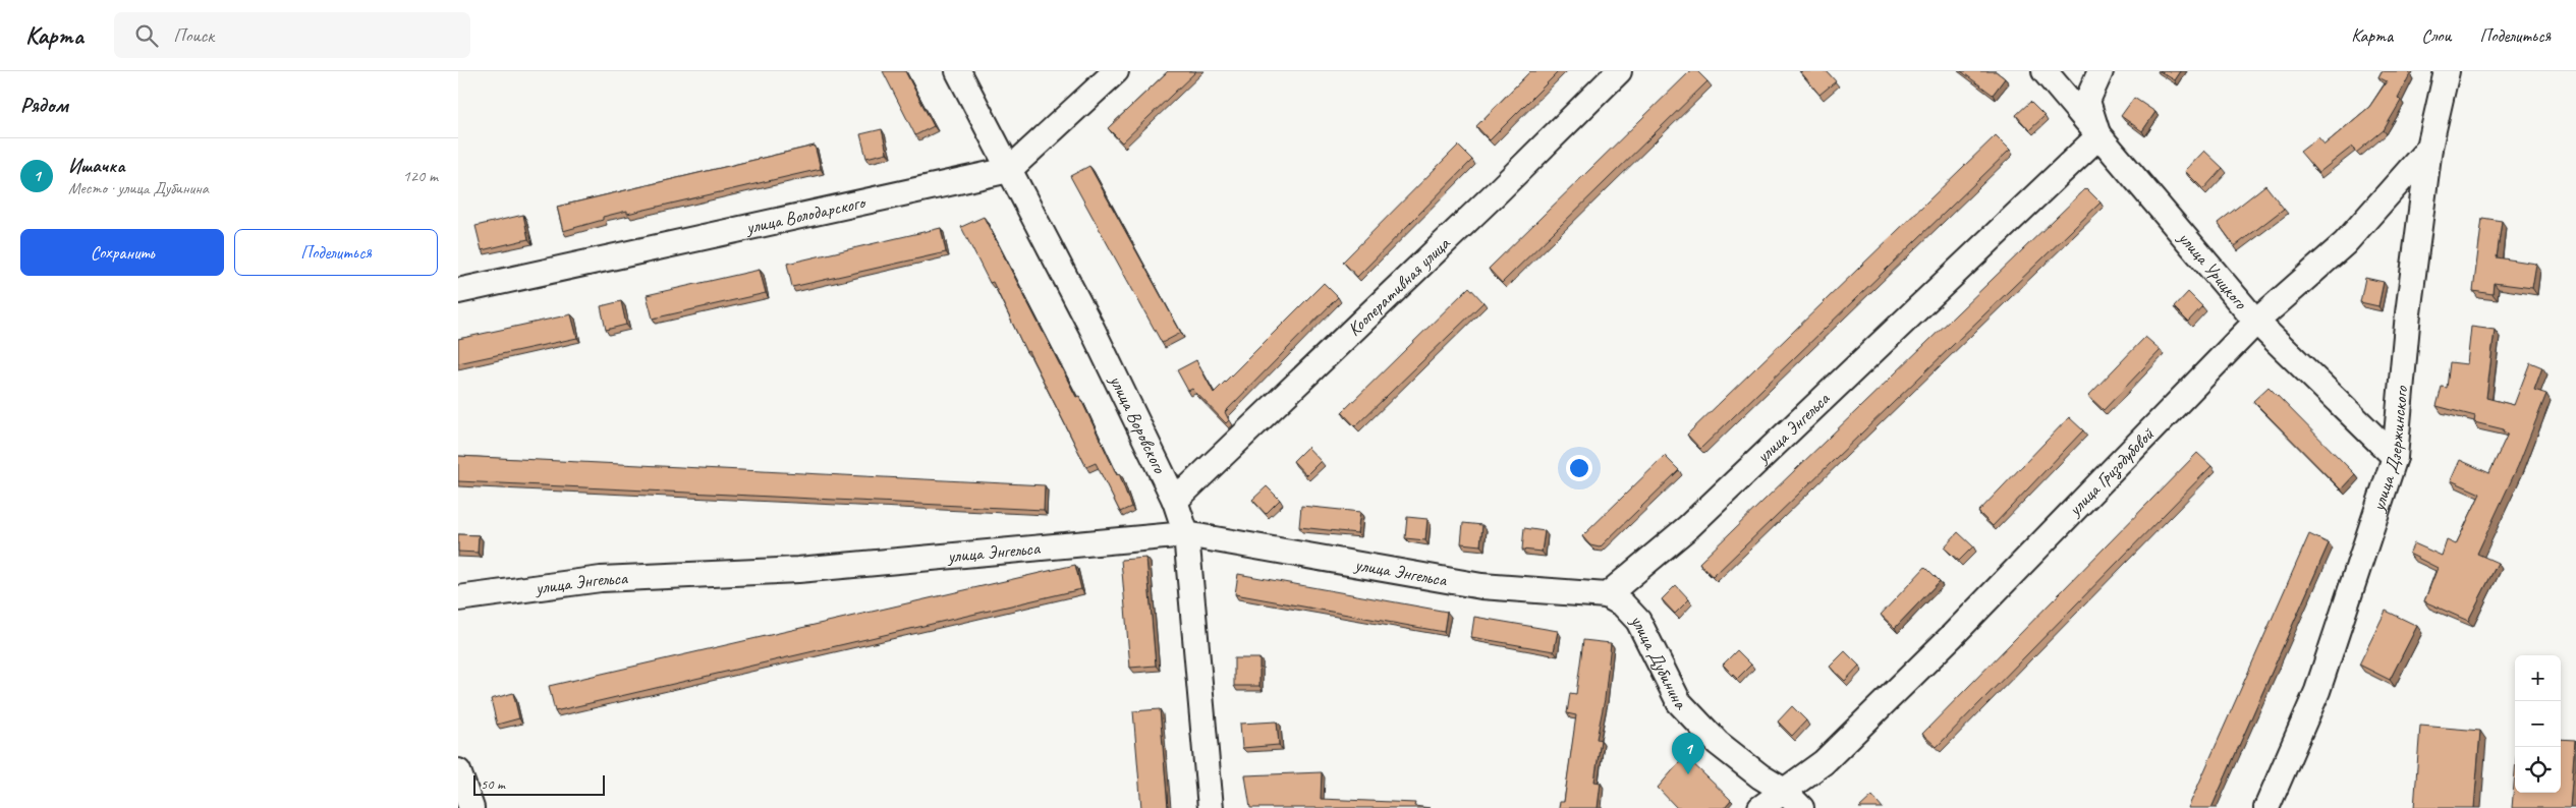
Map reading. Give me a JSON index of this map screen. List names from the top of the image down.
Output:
{
  "streets": {
    "street": [
      "улица Володарского",
      "улица Урицкого",
      "Кооперативная улица",
      "улица Воровского",
      "улица Энгельса",
      "улица Дзержинского",
      "улица Гризодубовой",
      "улица Дубинина"
    ]
  },
  "crossings": [
    ["улица Володарского", "улица Воровского"],
    ["улица Урицкого", "улица Энгельса"],
    ["улица Урицкого", "улица Дзержинского"],
    ["улица Урицкого", "улица Гризодубовой"],
    ["Кооперативная улица", "улица Воровского"],
    ["улица Воровского", "улица Энгельса"],
    ["улица Энгельса", "улица Дубинина"],
    ["улица Дзержинского", "улица Гризодубовой"],
    ["улица Гризодубовой", "улица Дубинина"]
  ],
  "scale_bar": "50 m",
  "page": {
    "header": "Карта",
    "search": "Поиск",
    "nav": ["Карта", "Слои", "Поделиться"],
    "heading": "Рядом",
    "list": [
      {
        "mark": "1",
        "name": "Ишачка",
        "note": "Место · улица Дубинина",
        "value": "120 m"
      }
    ],
    "buttons": ["Сохранить", "Поделиться"],
    "map_buttons": ["+", "−"],
    "pins": "1",
    "scale": "50 m"
  }
}
